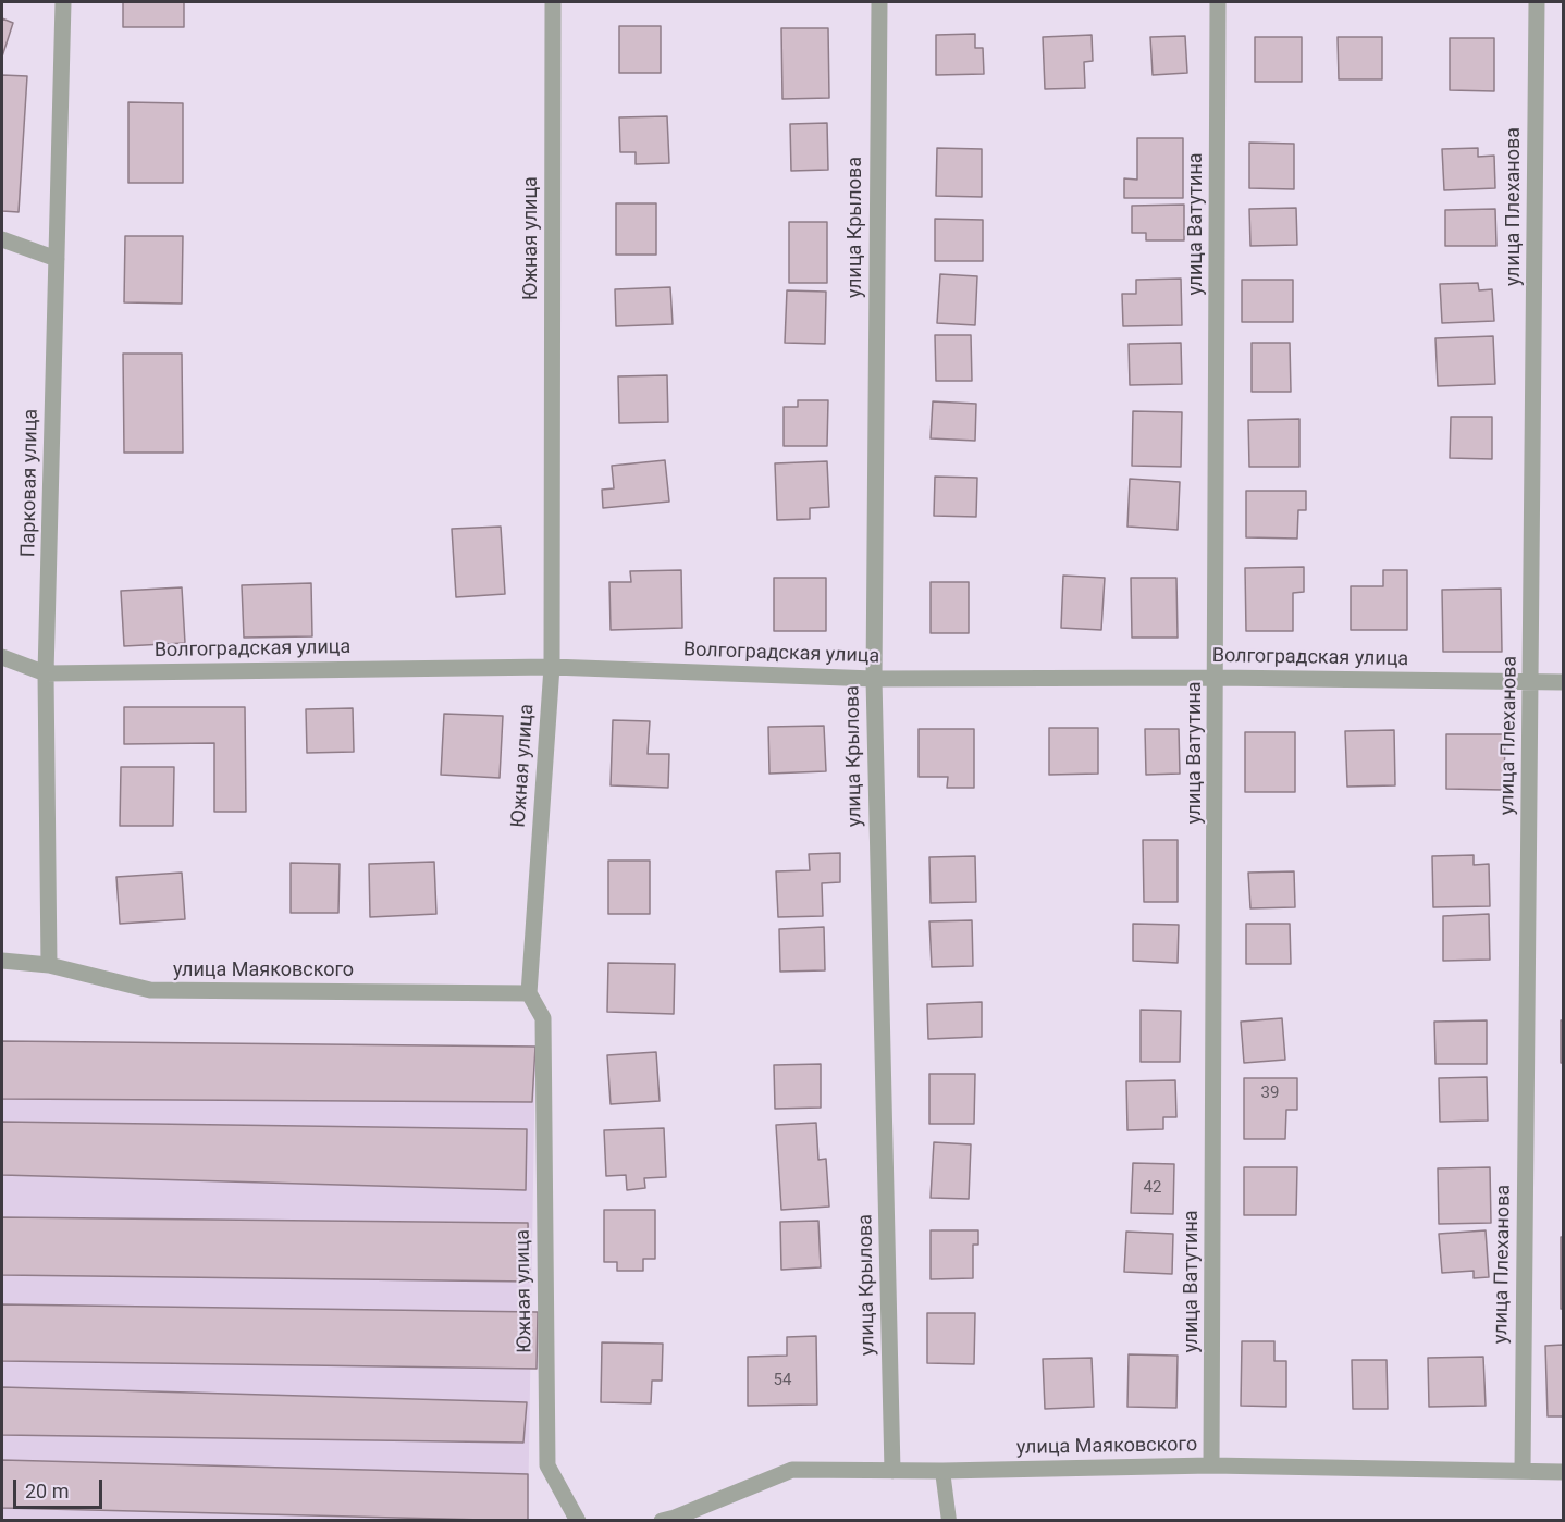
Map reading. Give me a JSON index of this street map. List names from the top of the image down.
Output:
{
  "streets": {
    "street": [
      "улица Плеханова",
      "улица Ватутина",
      "улица Крылова",
      "Южная улица",
      "Парковая улица",
      "Волгоградская улица",
      "улица Маяковского"
    ]
  },
  "crossings": [
    ["улица Плеханова", "Волгоградская улица"],
    ["улица Плеханова", "улица Маяковского"],
    ["улица Ватутина", "Волгоградская улица"],
    ["улица Ватутина", "улица Маяковского"],
    ["улица Крылова", "Волгоградская улица"],
    ["улица Крылова", "улица Маяковского"],
    ["Южная улица", "Волгоградская улица"],
    ["Южная улица", "улица Маяковского"],
    ["Парковая улица", "Волгоградская улица"],
    ["Парковая улица", "улица Маяковского"]
  ],
  "house_numbers": ["39", "42", "54"],
  "scale_bar": "20 m"
}
